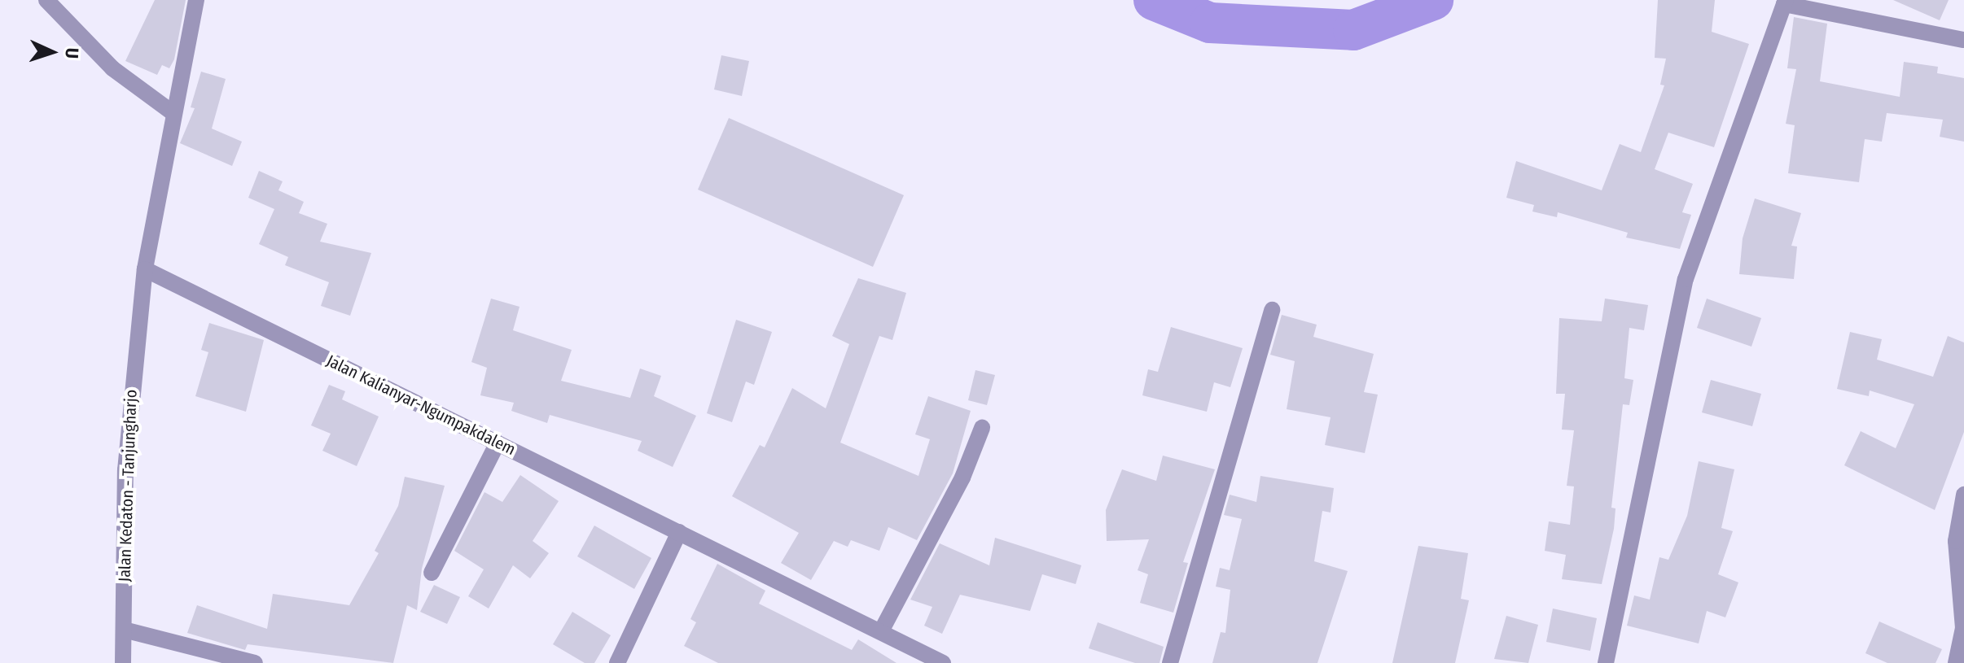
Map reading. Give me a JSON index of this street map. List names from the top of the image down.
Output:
{
  "streets": {
    "street": ["Jalan Kalianyar-Ngumpakdalem", "Jalan Kedaton - Tanjungharjo"]
  },
  "crossings": [
    ["Jalan Kalianyar-Ngumpakdalem", "Jalan Kedaton - Tanjungharjo"]
  ],
  "north": "right"
}
